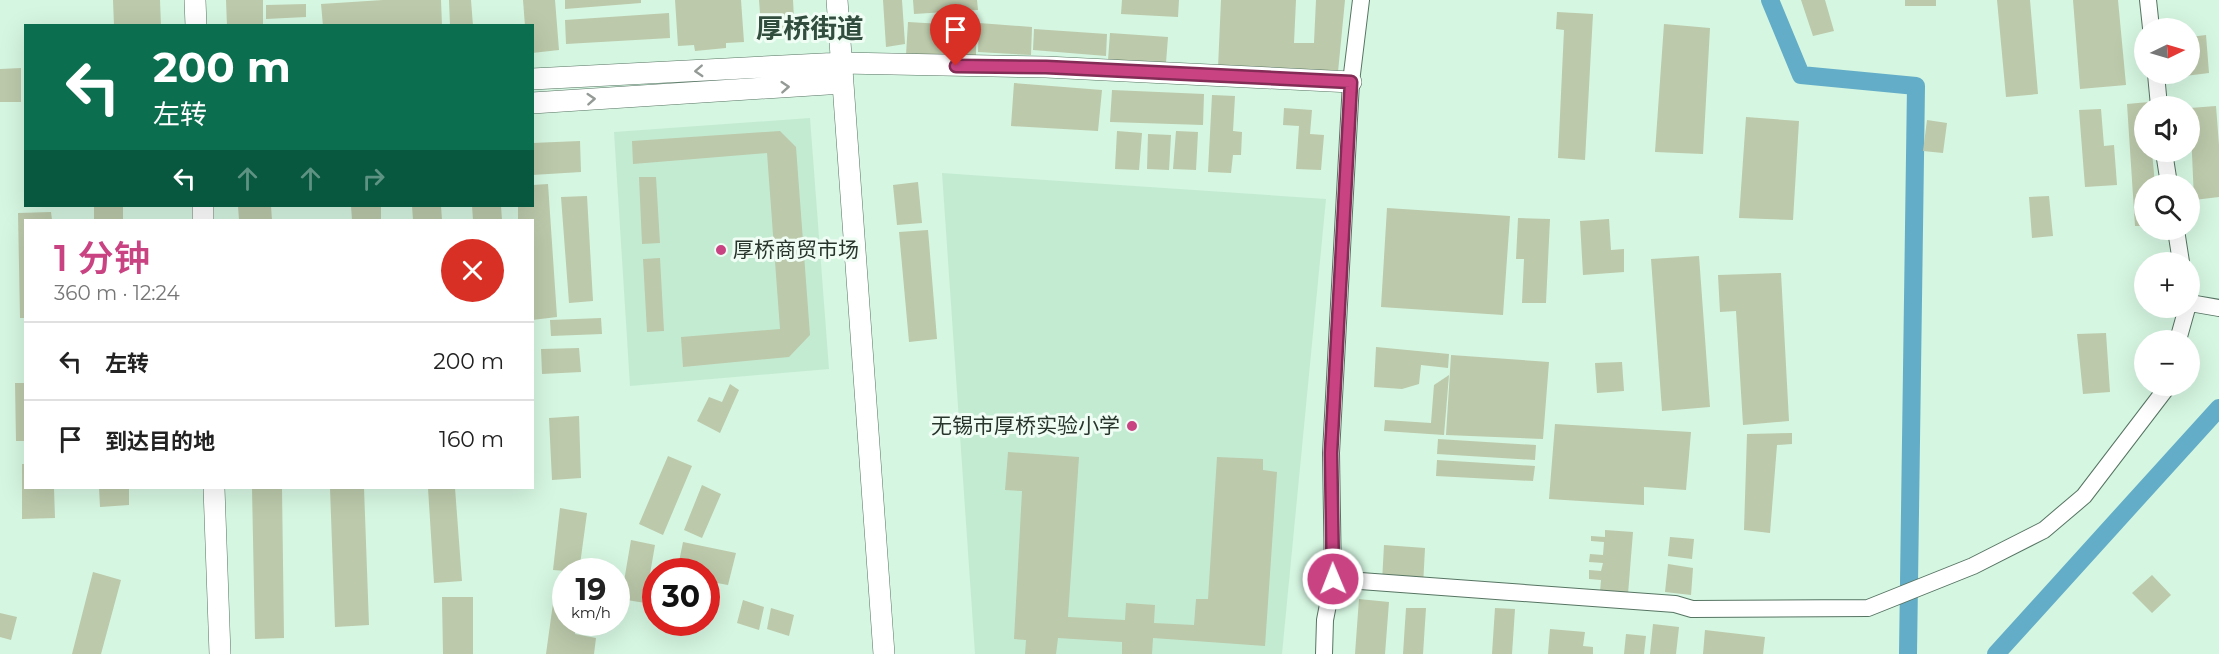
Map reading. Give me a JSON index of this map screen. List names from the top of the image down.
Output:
{
  "districts": ["厚桥街道"],
  "places": ["厚桥商贸市场", "无锡市厚桥实验小学"],
  "north": "right",
  "page": {
    "map_buttons": ["+", "−"],
    "turn": ["200 m", "左转"],
    "heading": ["1 分钟", "360 m · 12:24"],
    "list": [
      {
        "name": "左转",
        "value": "200 m"
      },
      {
        "name": "到达目的地",
        "value": "160 m"
      }
    ],
    "speed": "19 km/h",
    "limit": "30"
  }
}
